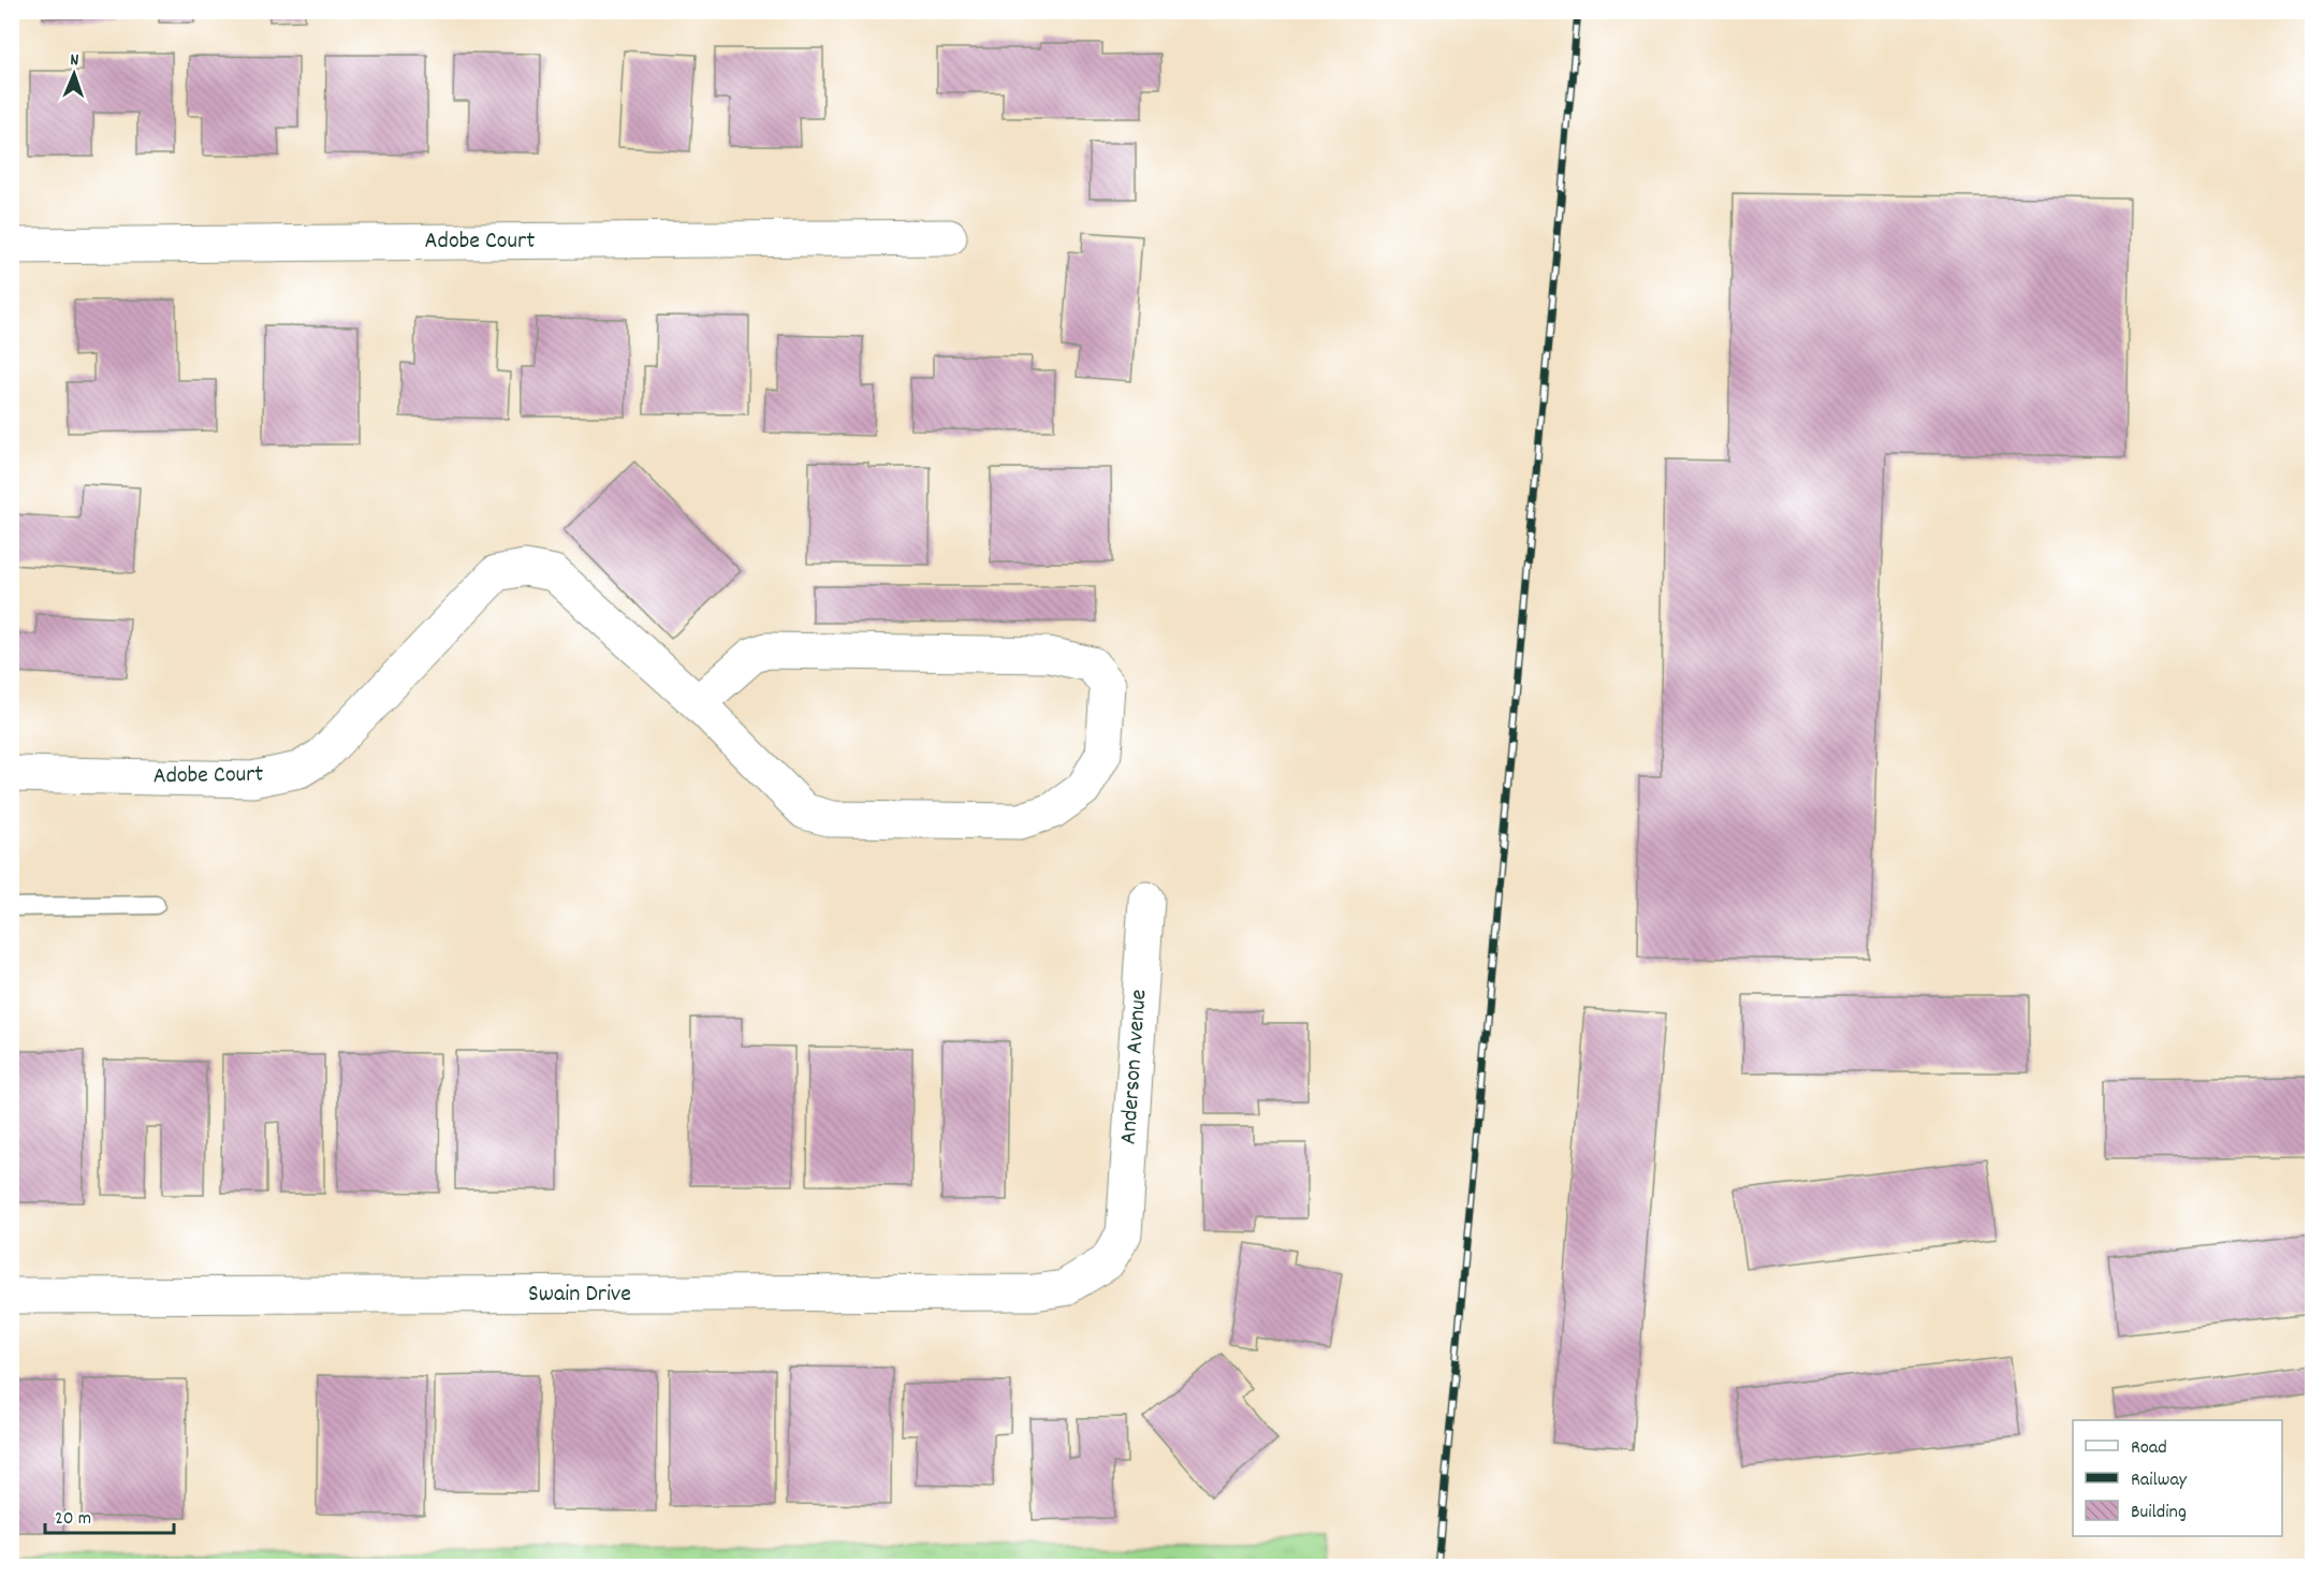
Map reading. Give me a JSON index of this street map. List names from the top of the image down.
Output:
{
  "streets": {
    "street": ["Adobe Court", "Anderson Avenue", "Swain Drive"]
  },
  "crossings": [
    ["Anderson Avenue", "Swain Drive"]
  ],
  "legend": ["Road", "Railway", "Building"],
  "scale_bar": "20 m",
  "north": "top"
}
